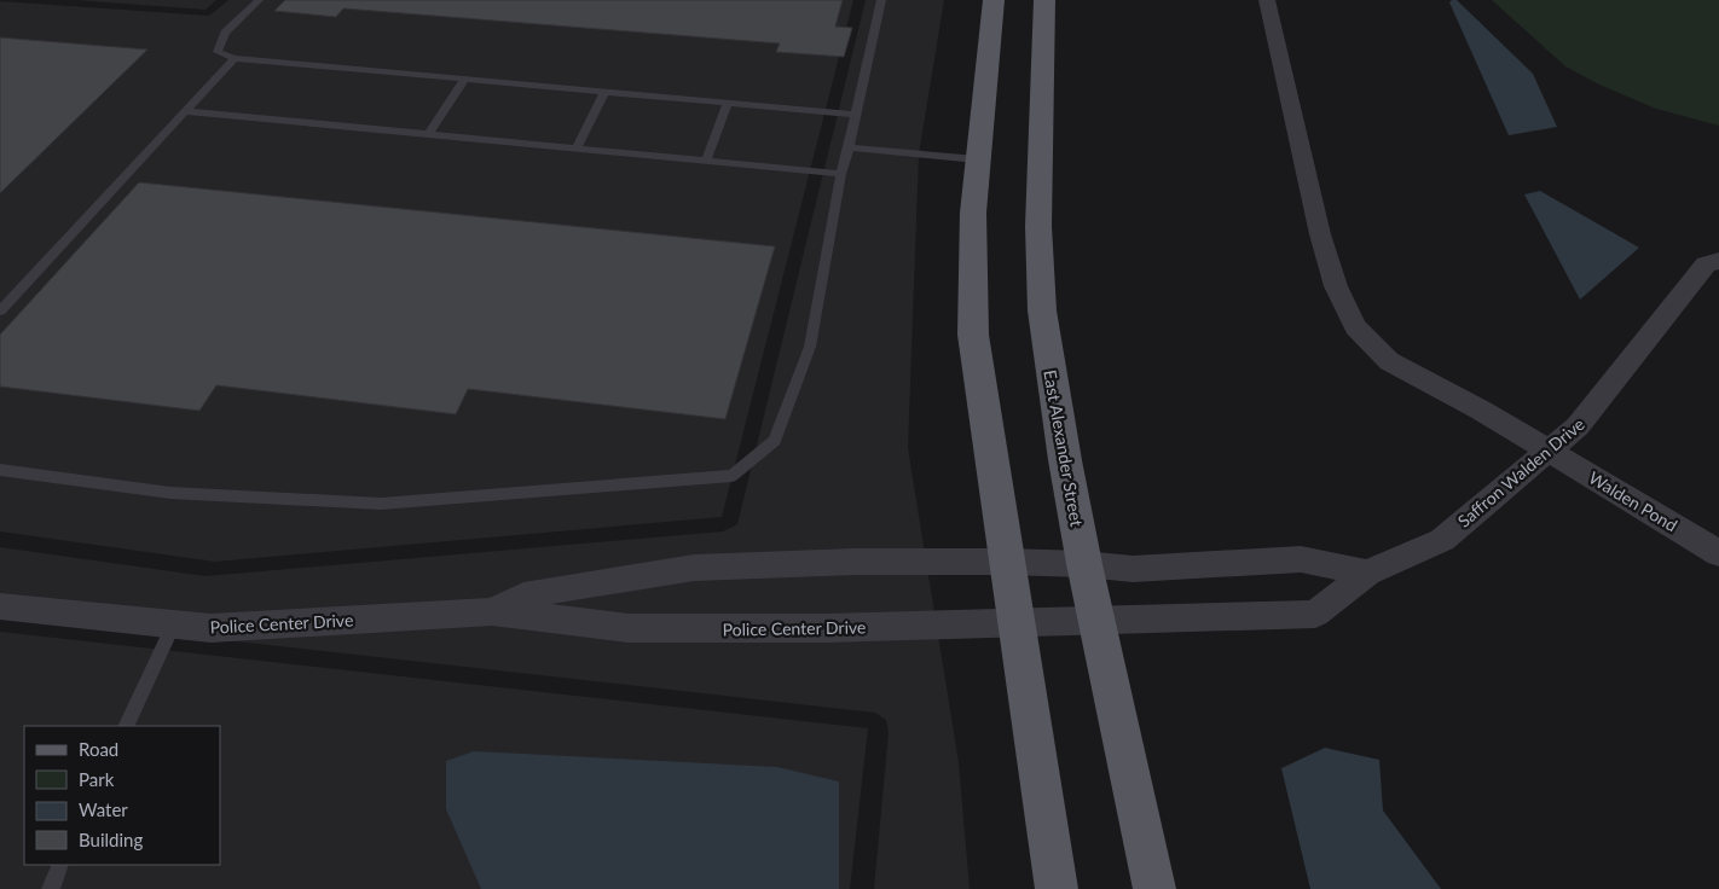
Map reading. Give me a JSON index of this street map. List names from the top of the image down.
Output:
{
  "streets": {
    "main road": ["East Alexander Street"],
    "street": ["Saffron Walden Drive", "Walden Pond", "Police Center Drive"]
  },
  "crossings": [
    ["East Alexander Street", "Saffron Walden Drive"],
    ["East Alexander Street", "Police Center Drive"],
    ["Saffron Walden Drive", "Walden Pond"],
    ["Saffron Walden Drive", "Police Center Drive"]
  ],
  "legend": [
    "Road",
    "Park",
    "Water",
    "Building"
  ]
}
